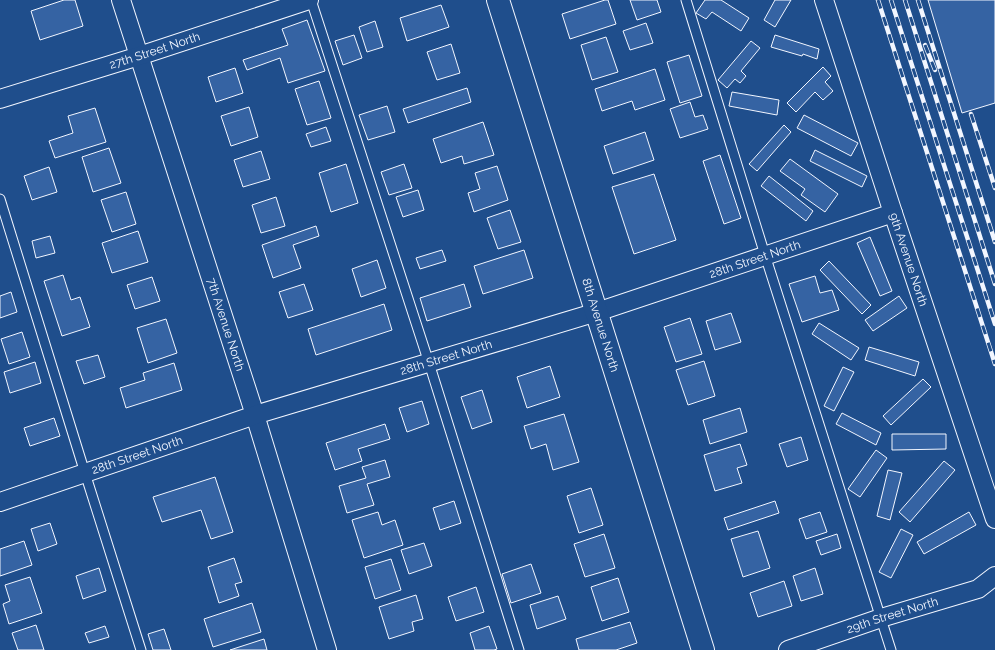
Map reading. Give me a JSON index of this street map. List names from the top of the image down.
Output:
{
  "streets": {
    "street": [
      "27th Street North",
      "28th Street North",
      "9th Avenue North",
      "7th Avenue North",
      "8th Avenue North",
      "29th Street North"
    ]
  },
  "crossings": [
    ["27th Street North", "7th Avenue North"],
    ["28th Street North", "9th Avenue North"],
    ["28th Street North", "7th Avenue North"],
    ["28th Street North", "8th Avenue North"]
  ]
}
